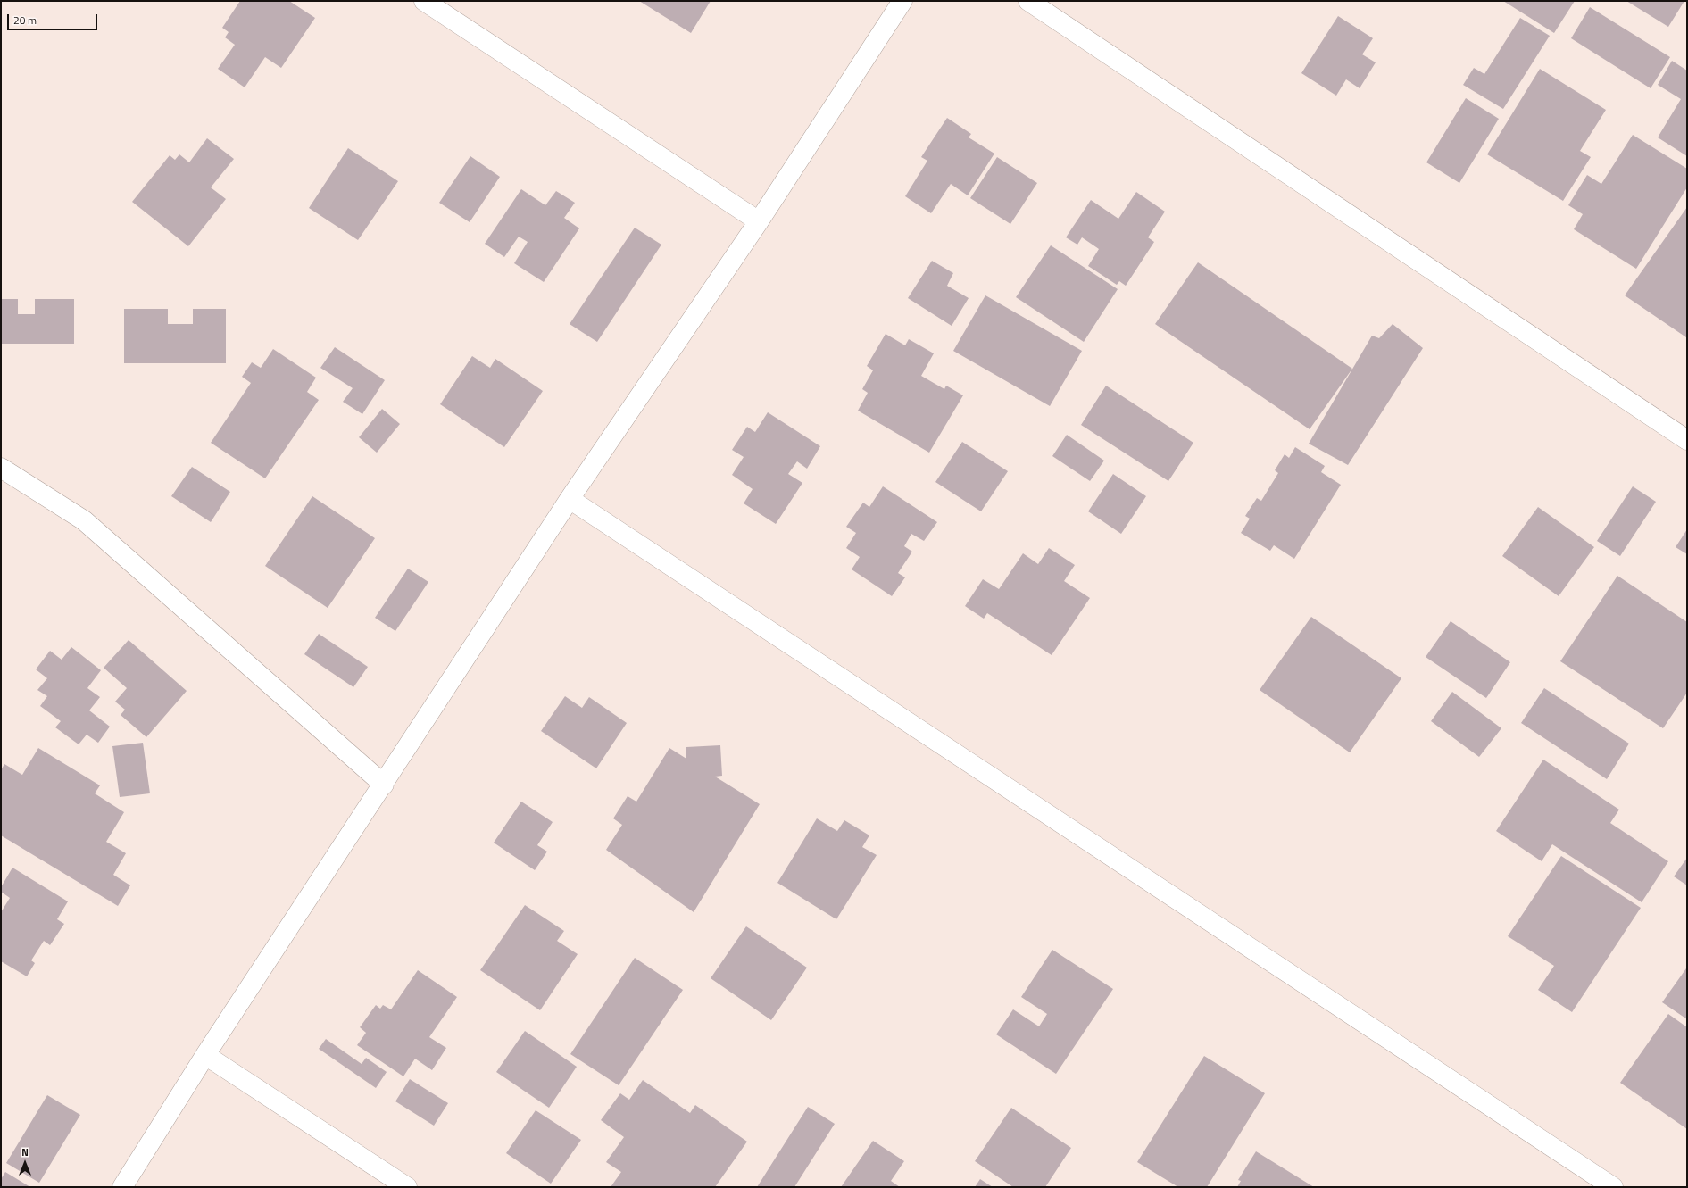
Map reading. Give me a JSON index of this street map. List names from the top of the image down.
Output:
{
  "scale_bar": "20 m",
  "north": "top"
}
